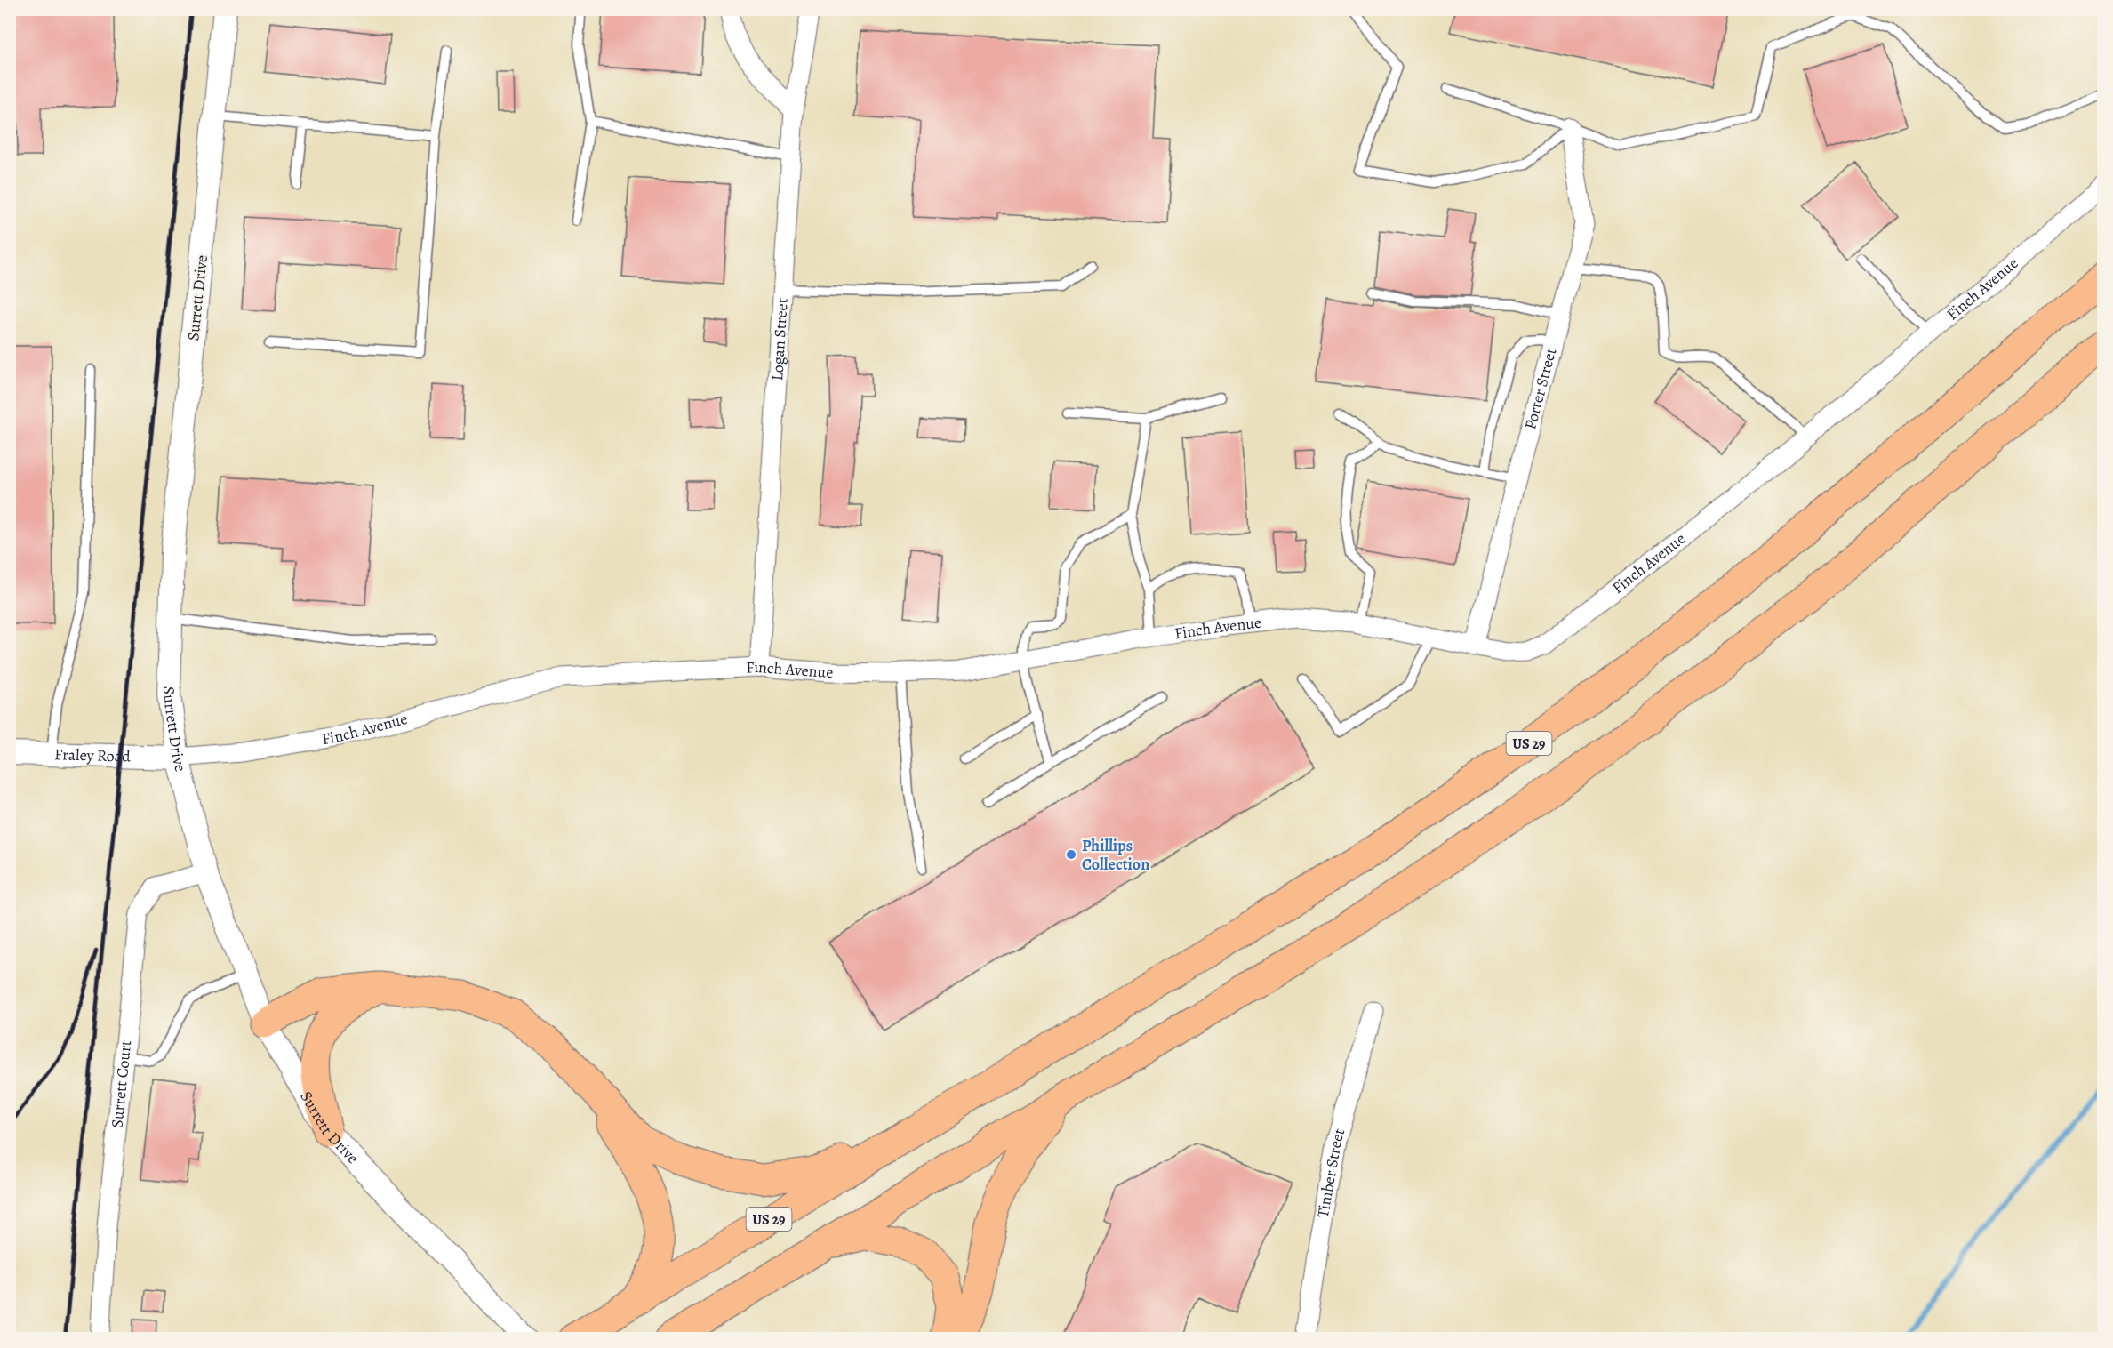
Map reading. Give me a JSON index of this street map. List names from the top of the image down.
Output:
{
  "streets": {
    "highway": ["US 29"],
    "street": [
      "Finch Avenue",
      "Surrett Drive",
      "Logan Street",
      "Porter Street",
      "Fraley Road",
      "Surrett Court",
      "Timber Street"
    ]
  },
  "crossings": [
    ["Finch Avenue", "Surrett Drive"],
    ["Finch Avenue", "Logan Street"],
    ["Finch Avenue", "Porter Street"],
    ["Finch Avenue", "Fraley Road"],
    ["Surrett Drive", "Fraley Road"],
    ["Surrett Drive", "Surrett Court"]
  ],
  "places": ["Phillips Collection"]
}
